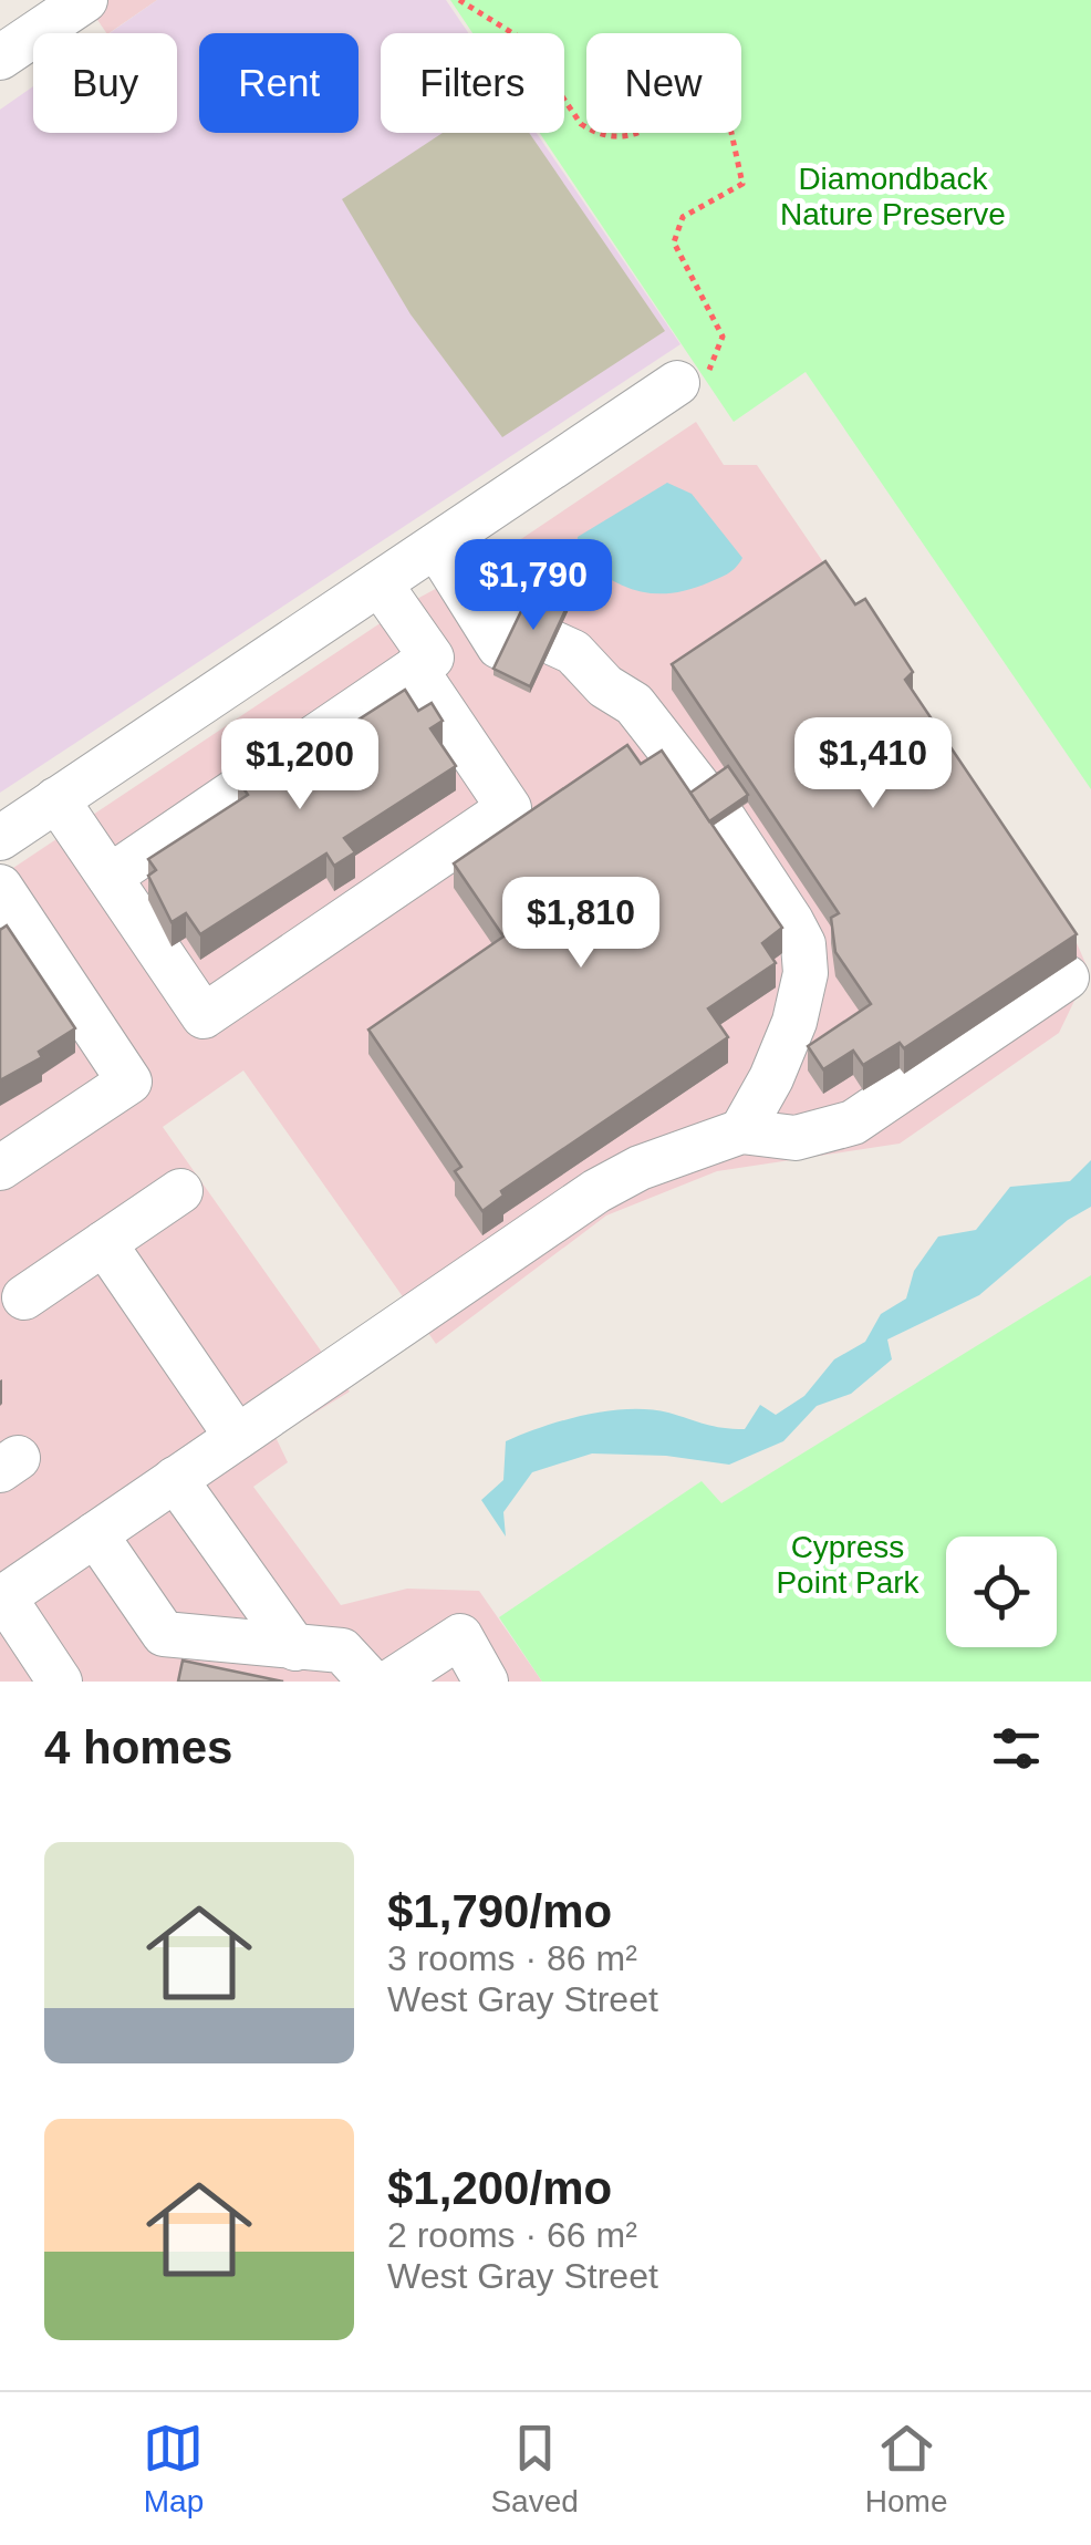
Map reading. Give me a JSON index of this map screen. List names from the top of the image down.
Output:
{
  "parks": ["Diamondback Nature Preserve", "Cypress Point Park"],
  "page": {
    "chip": [
      "Buy",
      "Rent",
      "Filters",
      "New"
    ],
    "price": [
      "$1,790",
      "$1,410",
      "$1,200",
      "$1,810"
    ],
    "heading": "4 homes",
    "list": [
      {
        "name": "$1,790/mo",
        "note": "3 rooms · 86 m² · West Gray Street"
      },
      {
        "name": "$1,200/mo",
        "note": "2 rooms · 66 m² · West Gray Street"
      }
    ],
    "tabs": ["Map", "Saved", "Home"]
  }
}
